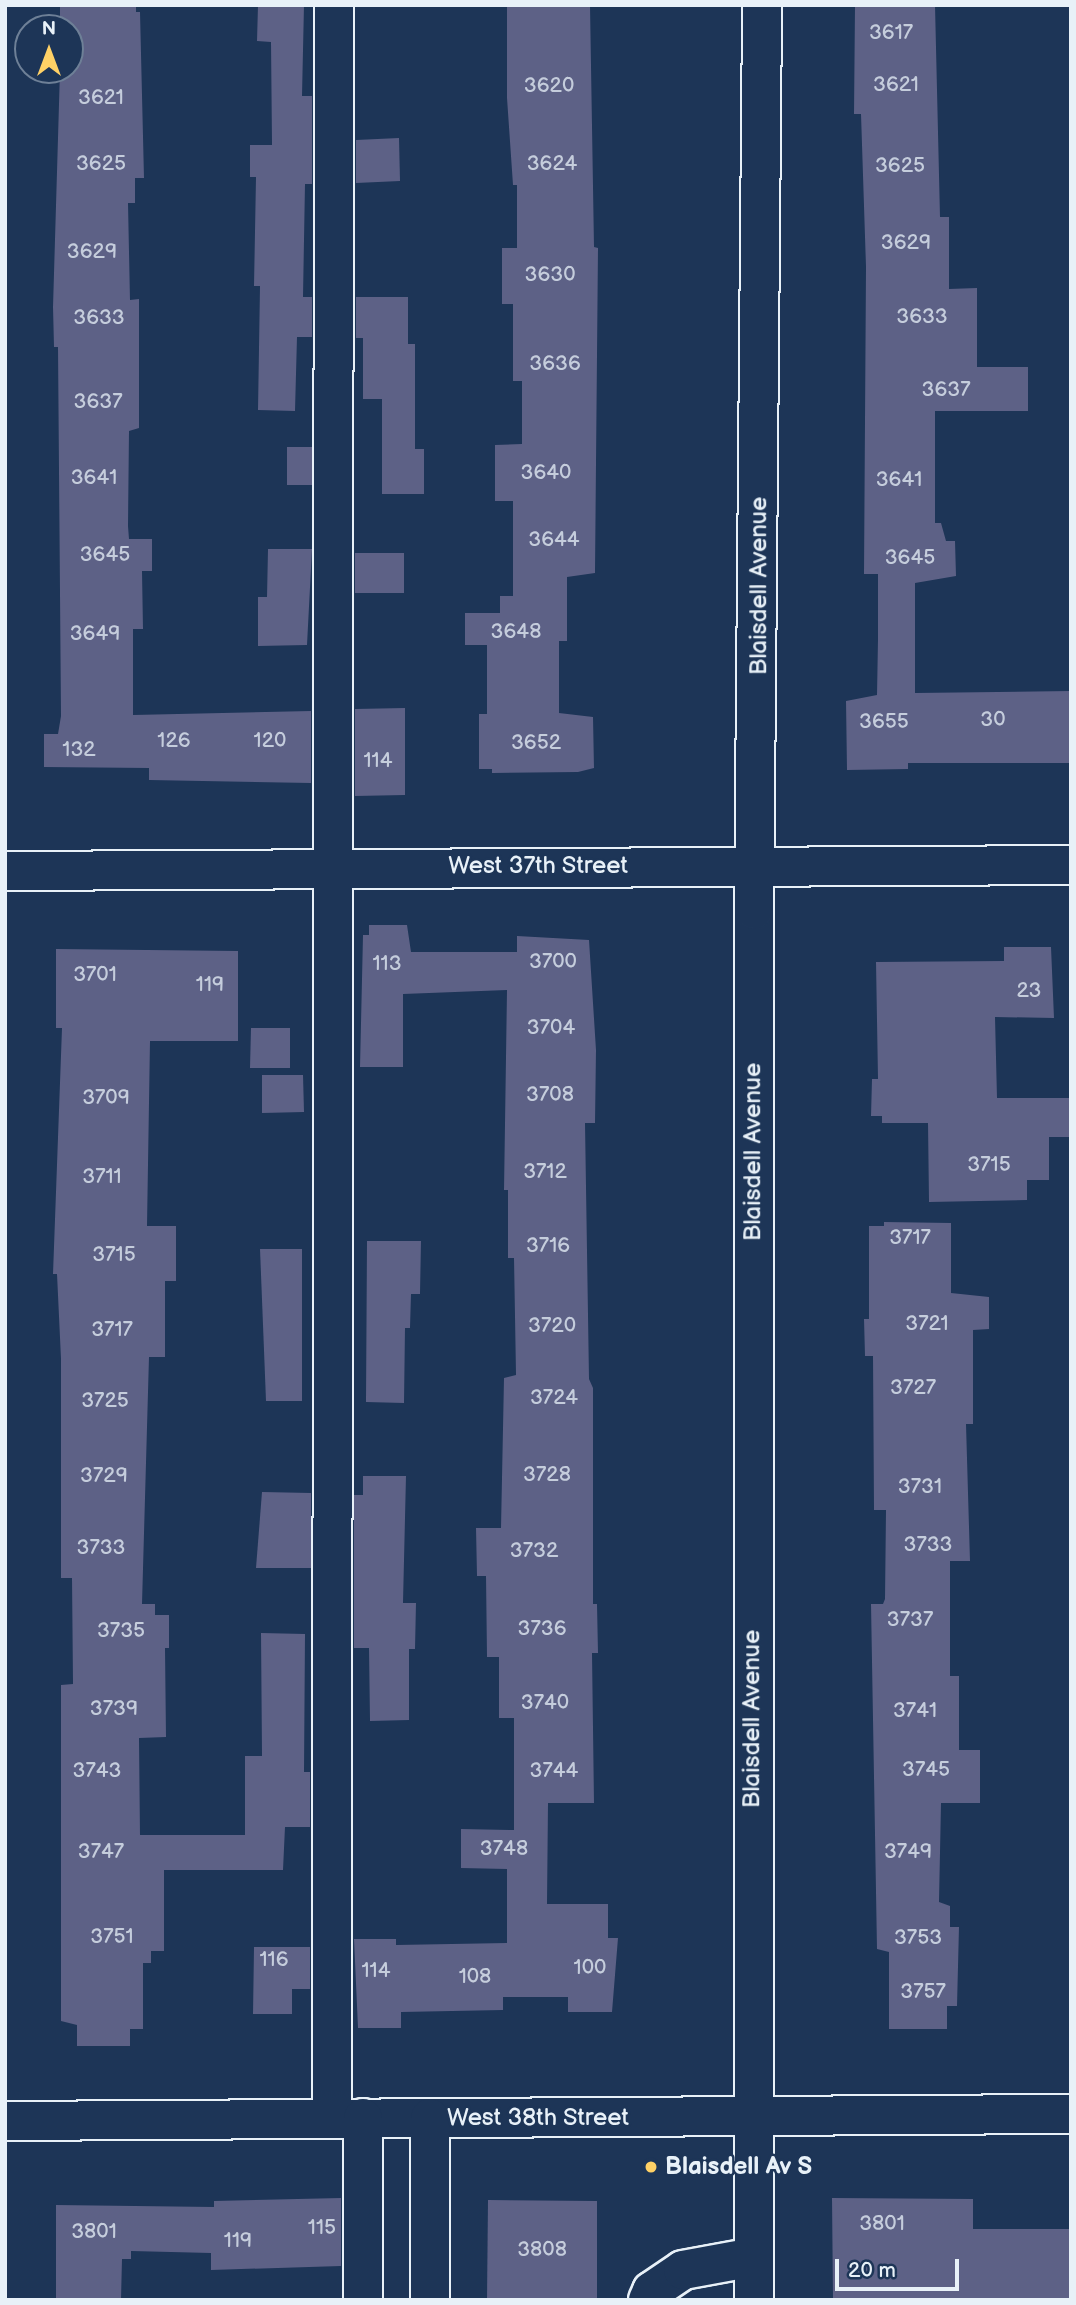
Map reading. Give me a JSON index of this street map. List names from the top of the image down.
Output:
{
  "streets": {
    "street": ["Blaisdell Avenue", "West 37th Street", "West 38th Street"]
  },
  "crossings": [
    ["Blaisdell Avenue", "West 37th Street"],
    ["Blaisdell Avenue", "West 38th Street"]
  ],
  "places": ["Blaisdell Av S"],
  "house_numbers": [
    "3617",
    "3621",
    "3620",
    "3621",
    "3625",
    "3624",
    "3625",
    "3629",
    "3629",
    "3630",
    "3633",
    "3633",
    "3636",
    "3637",
    "3637",
    "3640",
    "3641",
    "3641",
    "3644",
    "3645",
    "3645",
    "3648",
    "3649",
    "30",
    "3655",
    "126",
    "120",
    "3652",
    "132",
    "114",
    "3700",
    "113",
    "3701",
    "119",
    "23",
    "3704",
    "3708",
    "3709",
    "3715",
    "3712",
    "3711",
    "3717",
    "3716",
    "3715",
    "3721",
    "3720",
    "3717",
    "3727",
    "3724",
    "3725",
    "3728",
    "3729",
    "3731",
    "3733",
    "3733",
    "3732",
    "3737",
    "3736",
    "3735",
    "3740",
    "3739",
    "3741",
    "3745",
    "3743",
    "3744",
    "3748",
    "3747",
    "3749",
    "3751",
    "3753",
    "116",
    "100",
    "114",
    "108",
    "3757",
    "3801",
    "115",
    "3801",
    "119",
    "3808"
  ],
  "scale_bar": "20 m",
  "north": "top"
}
